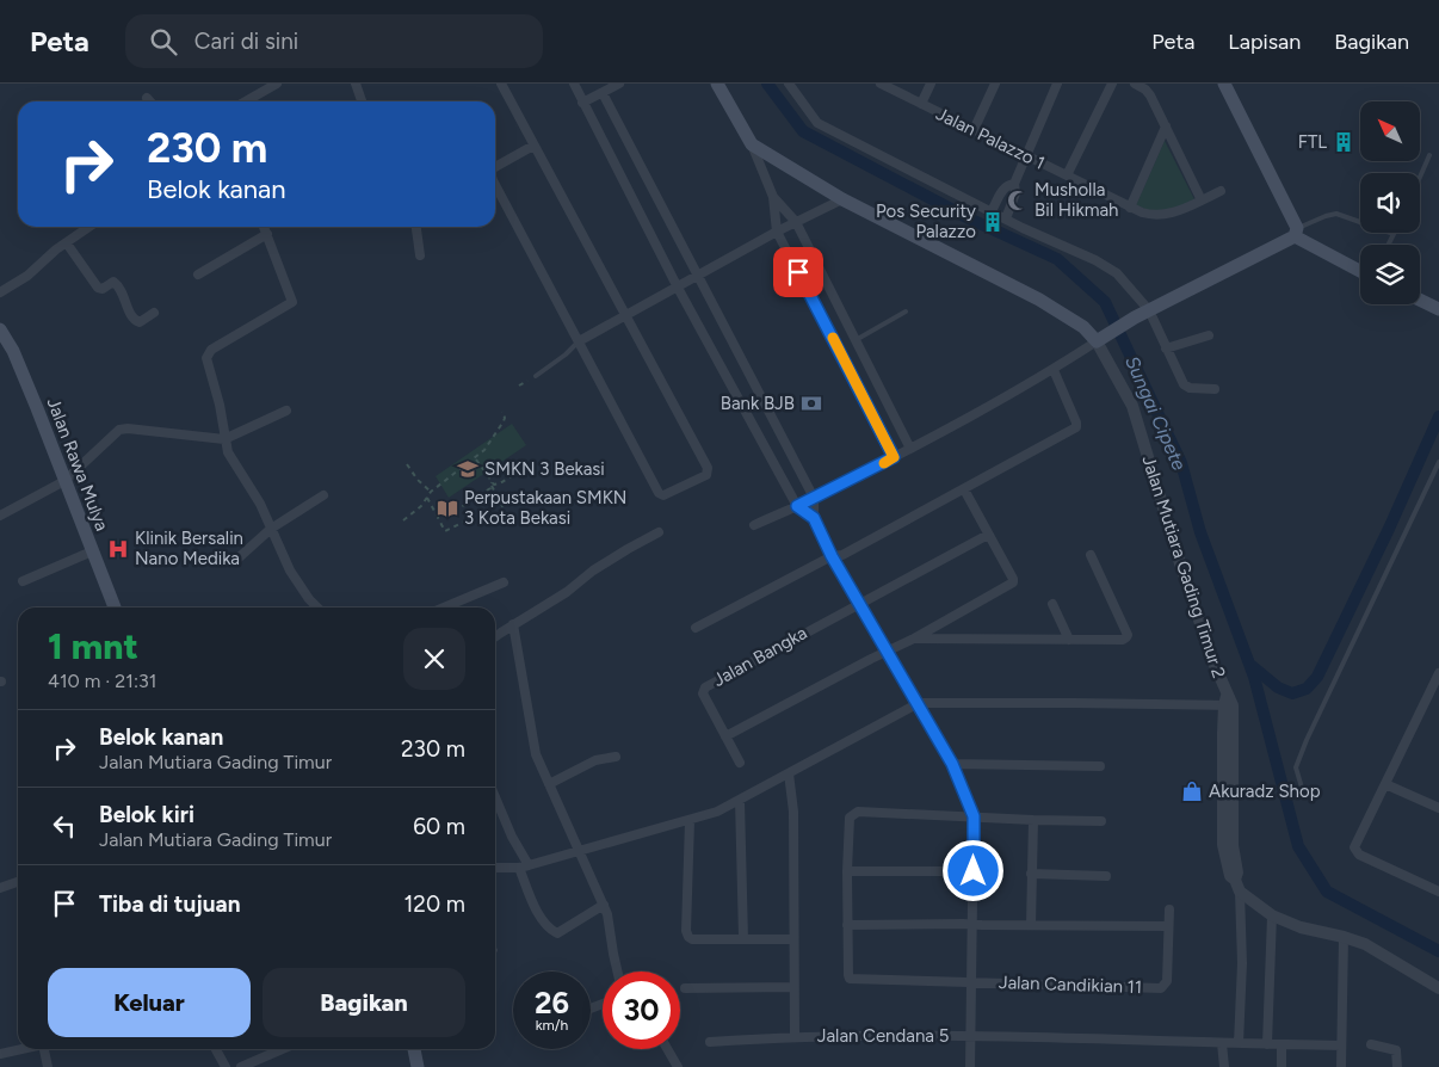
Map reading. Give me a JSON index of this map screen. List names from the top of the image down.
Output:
{
  "streets": {
    "main road": ["Jalan Rawa Mulya"],
    "street": [
      "Jalan Palazzo 1",
      "Jalan Mutiara Gading Timur 2",
      "Jalan Bangka",
      "Jalan Candikian 11",
      "Jalan Cendana 5"
    ]
  },
  "water": ["Sungai Cipete"],
  "places": {
    "building": ["FTL", "Pos Security Palazzo"],
    "mosque": ["Musholla Bil Hikmah"],
    "bank": ["Bank BJB"],
    "school or university": ["SMKN 3 Bekasi"],
    "library": ["Perpustakaan SMKN 3 Kota Bekasi"],
    "hospital": ["Klinik Bersalin Nano Medika"],
    "shop": ["Akuradz Shop"]
  },
  "north": "top left",
  "page": {
    "header": "Peta",
    "search": "Cari di sini",
    "nav": ["Peta", "Lapisan", "Bagikan"],
    "turn": ["230 m", "Belok kanan"],
    "heading": ["1 mnt", "410 m · 21:31"],
    "list": [
      {
        "name": "Belok kanan",
        "note": "Jalan Mutiara Gading Timur",
        "value": "230 m"
      },
      {
        "name": "Belok kiri",
        "note": "Jalan Mutiara Gading Timur",
        "value": "60 m"
      },
      {
        "name": "Tiba di tujuan",
        "value": "120 m"
      }
    ],
    "buttons": ["Keluar", "Bagikan"],
    "speed": "26 km/h",
    "limit": "30"
  }
}
